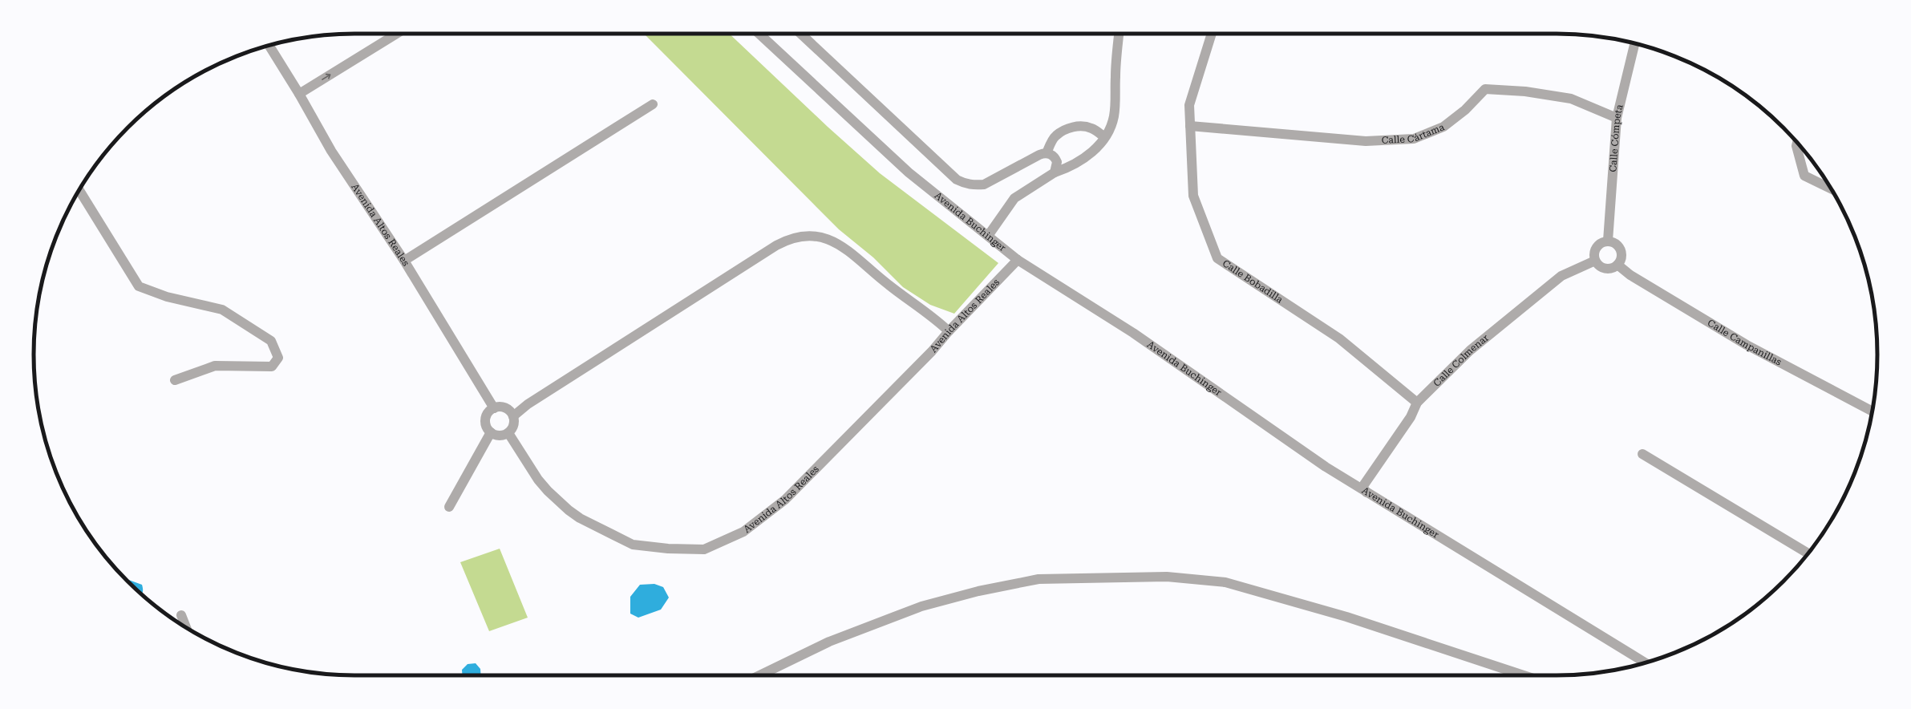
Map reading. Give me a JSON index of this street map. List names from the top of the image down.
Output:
{
  "streets": {
    "street": [
      "Calle Cártama",
      "Calle Cómpeta",
      "Avenida Buchinger",
      "Avenida Altos Reales",
      "Calle Bobadilla",
      "Calle Campanillas",
      "Calle Colmenar"
    ]
  },
  "crossings": [
    ["Calle Cártama", "Calle Cómpeta"],
    ["Calle Cártama", "Calle Bobadilla"],
    ["Calle Cómpeta", "Calle Campanillas"],
    ["Calle Cómpeta", "Calle Colmenar"],
    ["Avenida Buchinger", "Avenida Altos Reales"],
    ["Avenida Buchinger", "Calle Colmenar"],
    ["Calle Bobadilla", "Calle Colmenar"],
    ["Calle Campanillas", "Calle Colmenar"]
  ]
}
